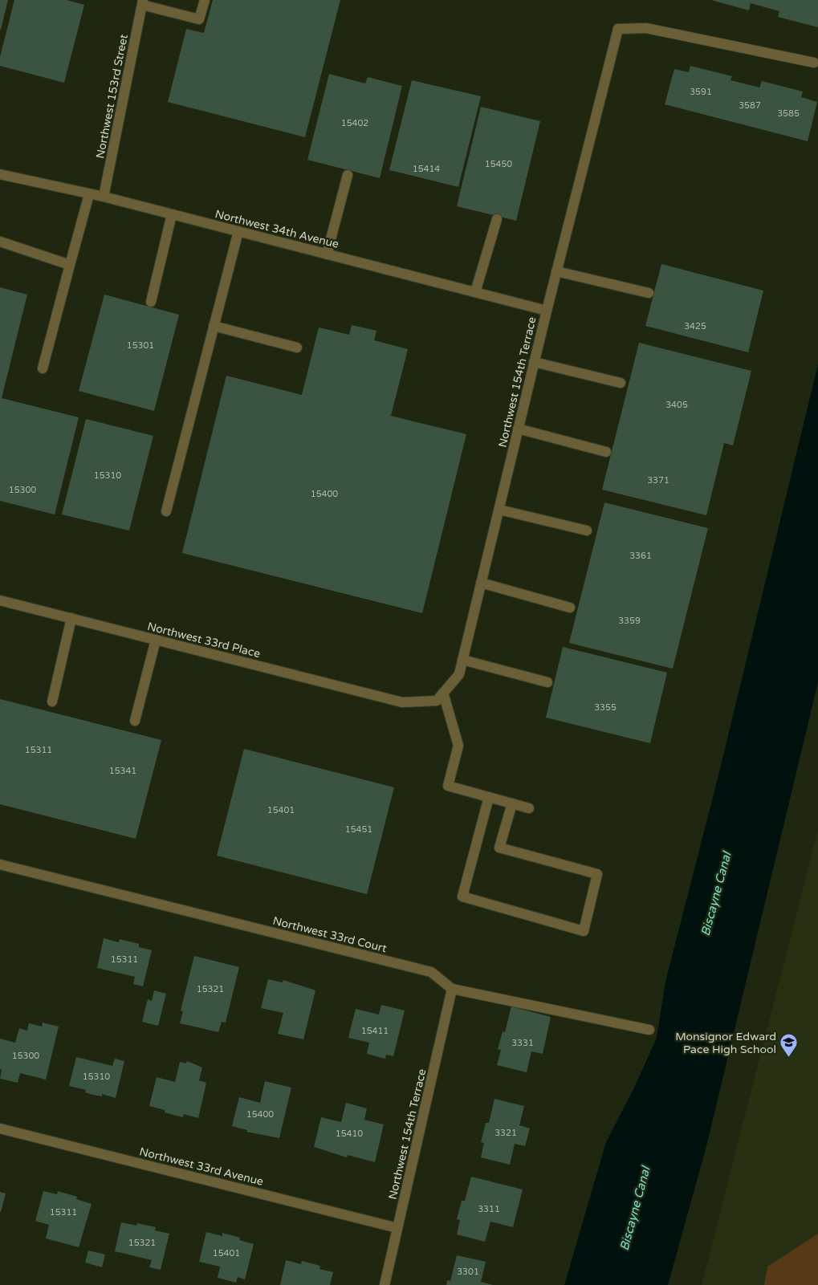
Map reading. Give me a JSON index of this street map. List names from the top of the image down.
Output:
{
  "streets": {
    "street": [
      "Northwest 153rd Street",
      "Northwest 34th Avenue",
      "Northwest 154th Terrace",
      "Northwest 33rd Place",
      "Northwest 33rd Court",
      "Northwest 33rd Avenue"
    ]
  },
  "crossings": [
    ["Northwest 153rd Street", "Northwest 34th Avenue"],
    ["Northwest 34th Avenue", "Northwest 154th Terrace"],
    ["Northwest 154th Terrace", "Northwest 33rd Place"],
    ["Northwest 154th Terrace", "Northwest 33rd Court"],
    ["Northwest 154th Terrace", "Northwest 33rd Avenue"]
  ],
  "water": ["Biscayne Canal"],
  "places": {
    "school or university": ["Monsignor Edward Pace High School"]
  },
  "house_numbers": [
    "3591",
    "3587",
    "3585",
    "15402",
    "15450",
    "15414",
    "3425",
    "15301",
    "3405",
    "15310",
    "3371",
    "15300",
    "15400",
    "3361",
    "3359",
    "3355",
    "15311",
    "15341",
    "15401",
    "15451",
    "15311",
    "15321",
    "15411",
    "3331",
    "15300",
    "15310",
    "15400",
    "3321",
    "15410",
    "3311",
    "15311",
    "15321",
    "15401",
    "3301"
  ]
}
